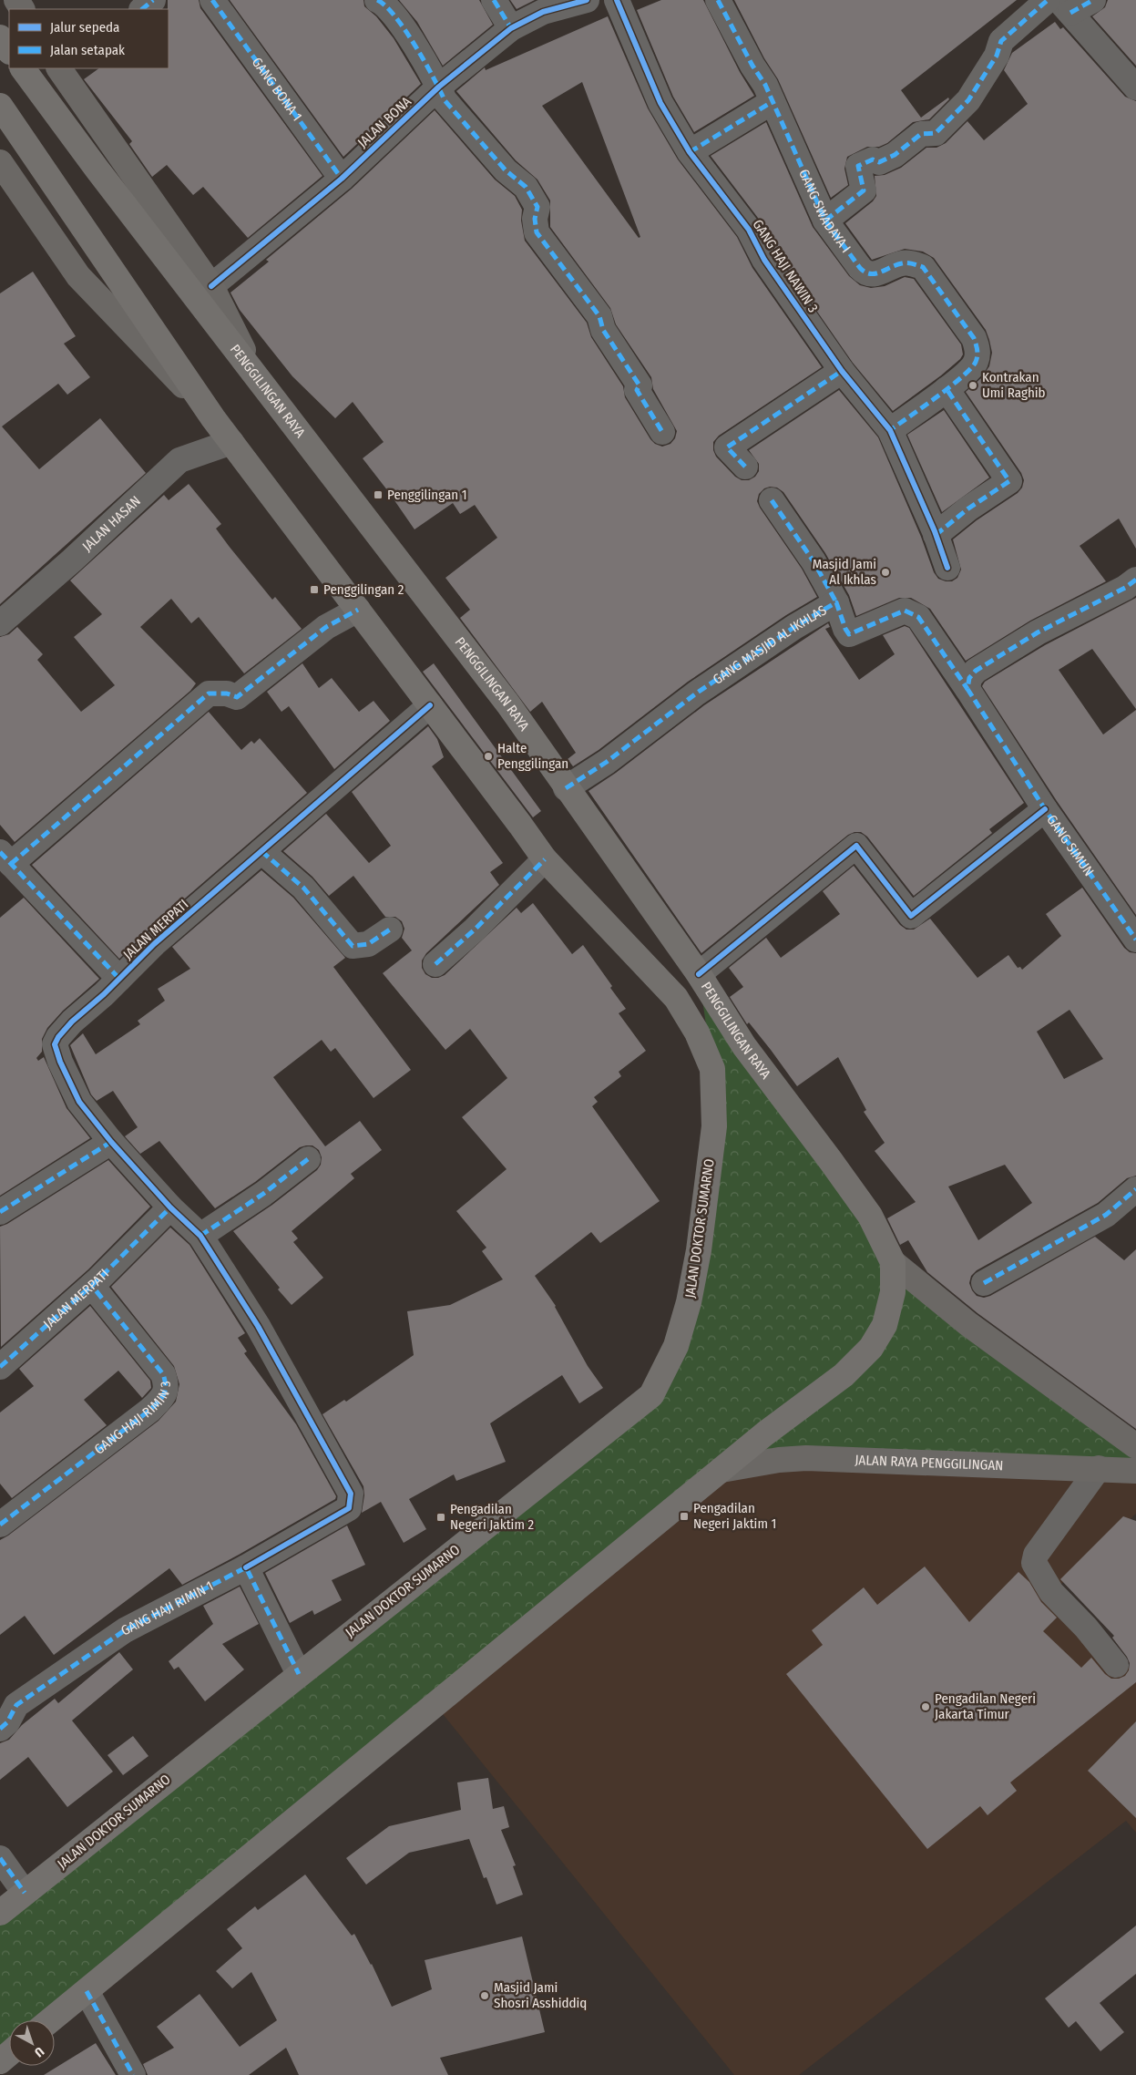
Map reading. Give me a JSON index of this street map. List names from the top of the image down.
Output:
{
  "streets": {
    "main road": ["PENGGILINGAN RAYA", "JALAN DOKTOR SUMARNO"],
    "street": [
      "GANG BONA 1",
      "JALAN BONA",
      "GANG SWADAYA I",
      "GANG HAJI NAWIN 3",
      "JALAN HASAN",
      "GANG MASJID AL IKHLAS",
      "GANG SIMUN",
      "JALAN MERPATI",
      "GANG HAJI RIMIN 3",
      "JALAN RAYA PENGGILINGAN",
      "GANG HAJI RIMIN 1"
    ]
  },
  "crossings": [
    ["GANG BONA 1", "JALAN BONA"],
    ["PENGGILINGAN RAYA", "GANG MASJID AL IKHLAS"],
    ["GANG MASJID AL IKHLAS", "GANG SIMUN"],
    ["JALAN MERPATI", "GANG HAJI RIMIN 3"]
  ],
  "places": {
    "other": [
      "Kontrakan Umi Raghib",
      "Masjid Jami Al Ikhlas",
      "Halte Penggilingan",
      "Pengadilan Negeri Jakarta Timur",
      "Masjid Jami Shosri Asshiddiq"
    ],
    "transit": [
      "Penggilingan 1",
      "Penggilingan 2",
      "Pengadilan Negeri Jaktim 1",
      "Pengadilan Negeri Jaktim 2"
    ]
  },
  "legend": ["Jalur sepeda", "Jalan setapak"],
  "north": "bottom right"
}
